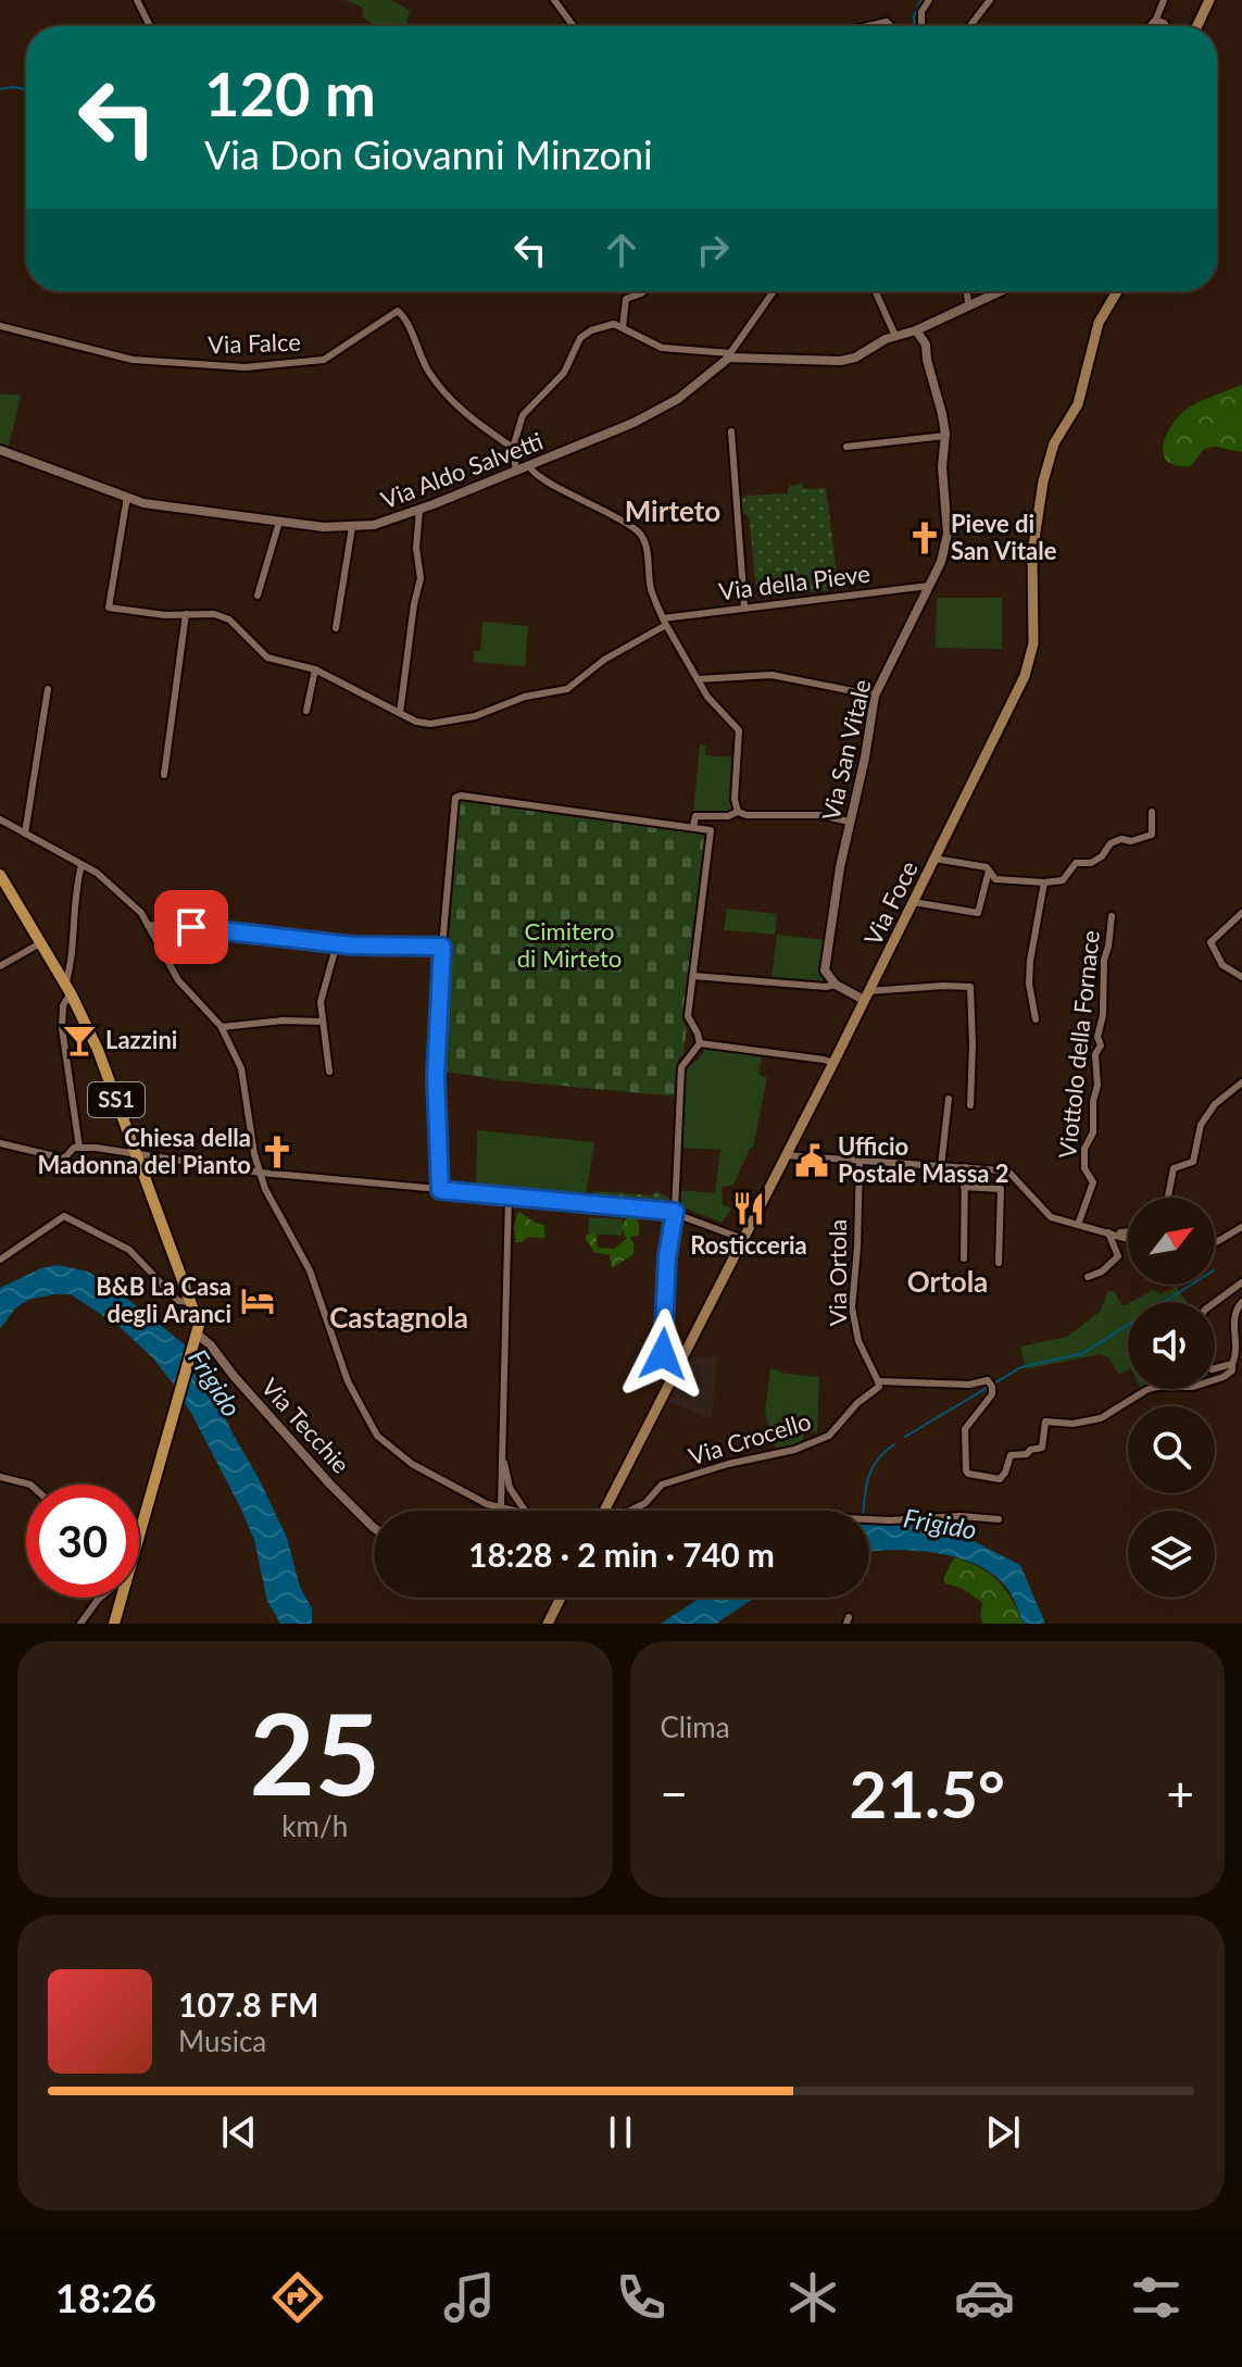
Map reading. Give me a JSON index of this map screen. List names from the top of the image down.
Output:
{
  "streets": {
    "main road": ["Via Foce", "SS1"],
    "street": [
      "Via Falce",
      "Via Aldo Salvetti",
      "Via della Pieve",
      "Via San Vitale",
      "Viottolo della Fornace",
      "Via Ortola",
      "Via Tecchie",
      "Via Crocello"
    ]
  },
  "crossings": [
    ["Via della Pieve", "Via San Vitale"],
    ["SS1", "Via Tecchie"],
    ["Via Ortola", "Via Crocello"]
  ],
  "districts": ["Mirteto", "Ortola", "Castagnola"],
  "water": ["Frigido"],
  "parks": ["Cimitero di Mirteto"],
  "places": {
    "church": ["Pieve di San Vitale", "Chiesa della Madonna del Pianto"],
    "bar": ["Lazzini"],
    "public building": ["Ufficio Postale Massa 2"],
    "restaurant": ["Rosticceria"],
    "hotel": ["B&B La Casa degli Aranci"]
  },
  "north": "top right",
  "page": {
    "turn": ["120 m", "Via Don Giovanni Minzoni"],
    "limit": "30",
    "trip": "18:28 · 2 min · 740 m",
    "tile": [
      ["25", "km/h"],
      "Clima"
    ],
    "heat": ["−", "21.5°", "+"],
    "song": ["107.8 FM", "Musica"],
    "tabs": "18:26"
  }
}
